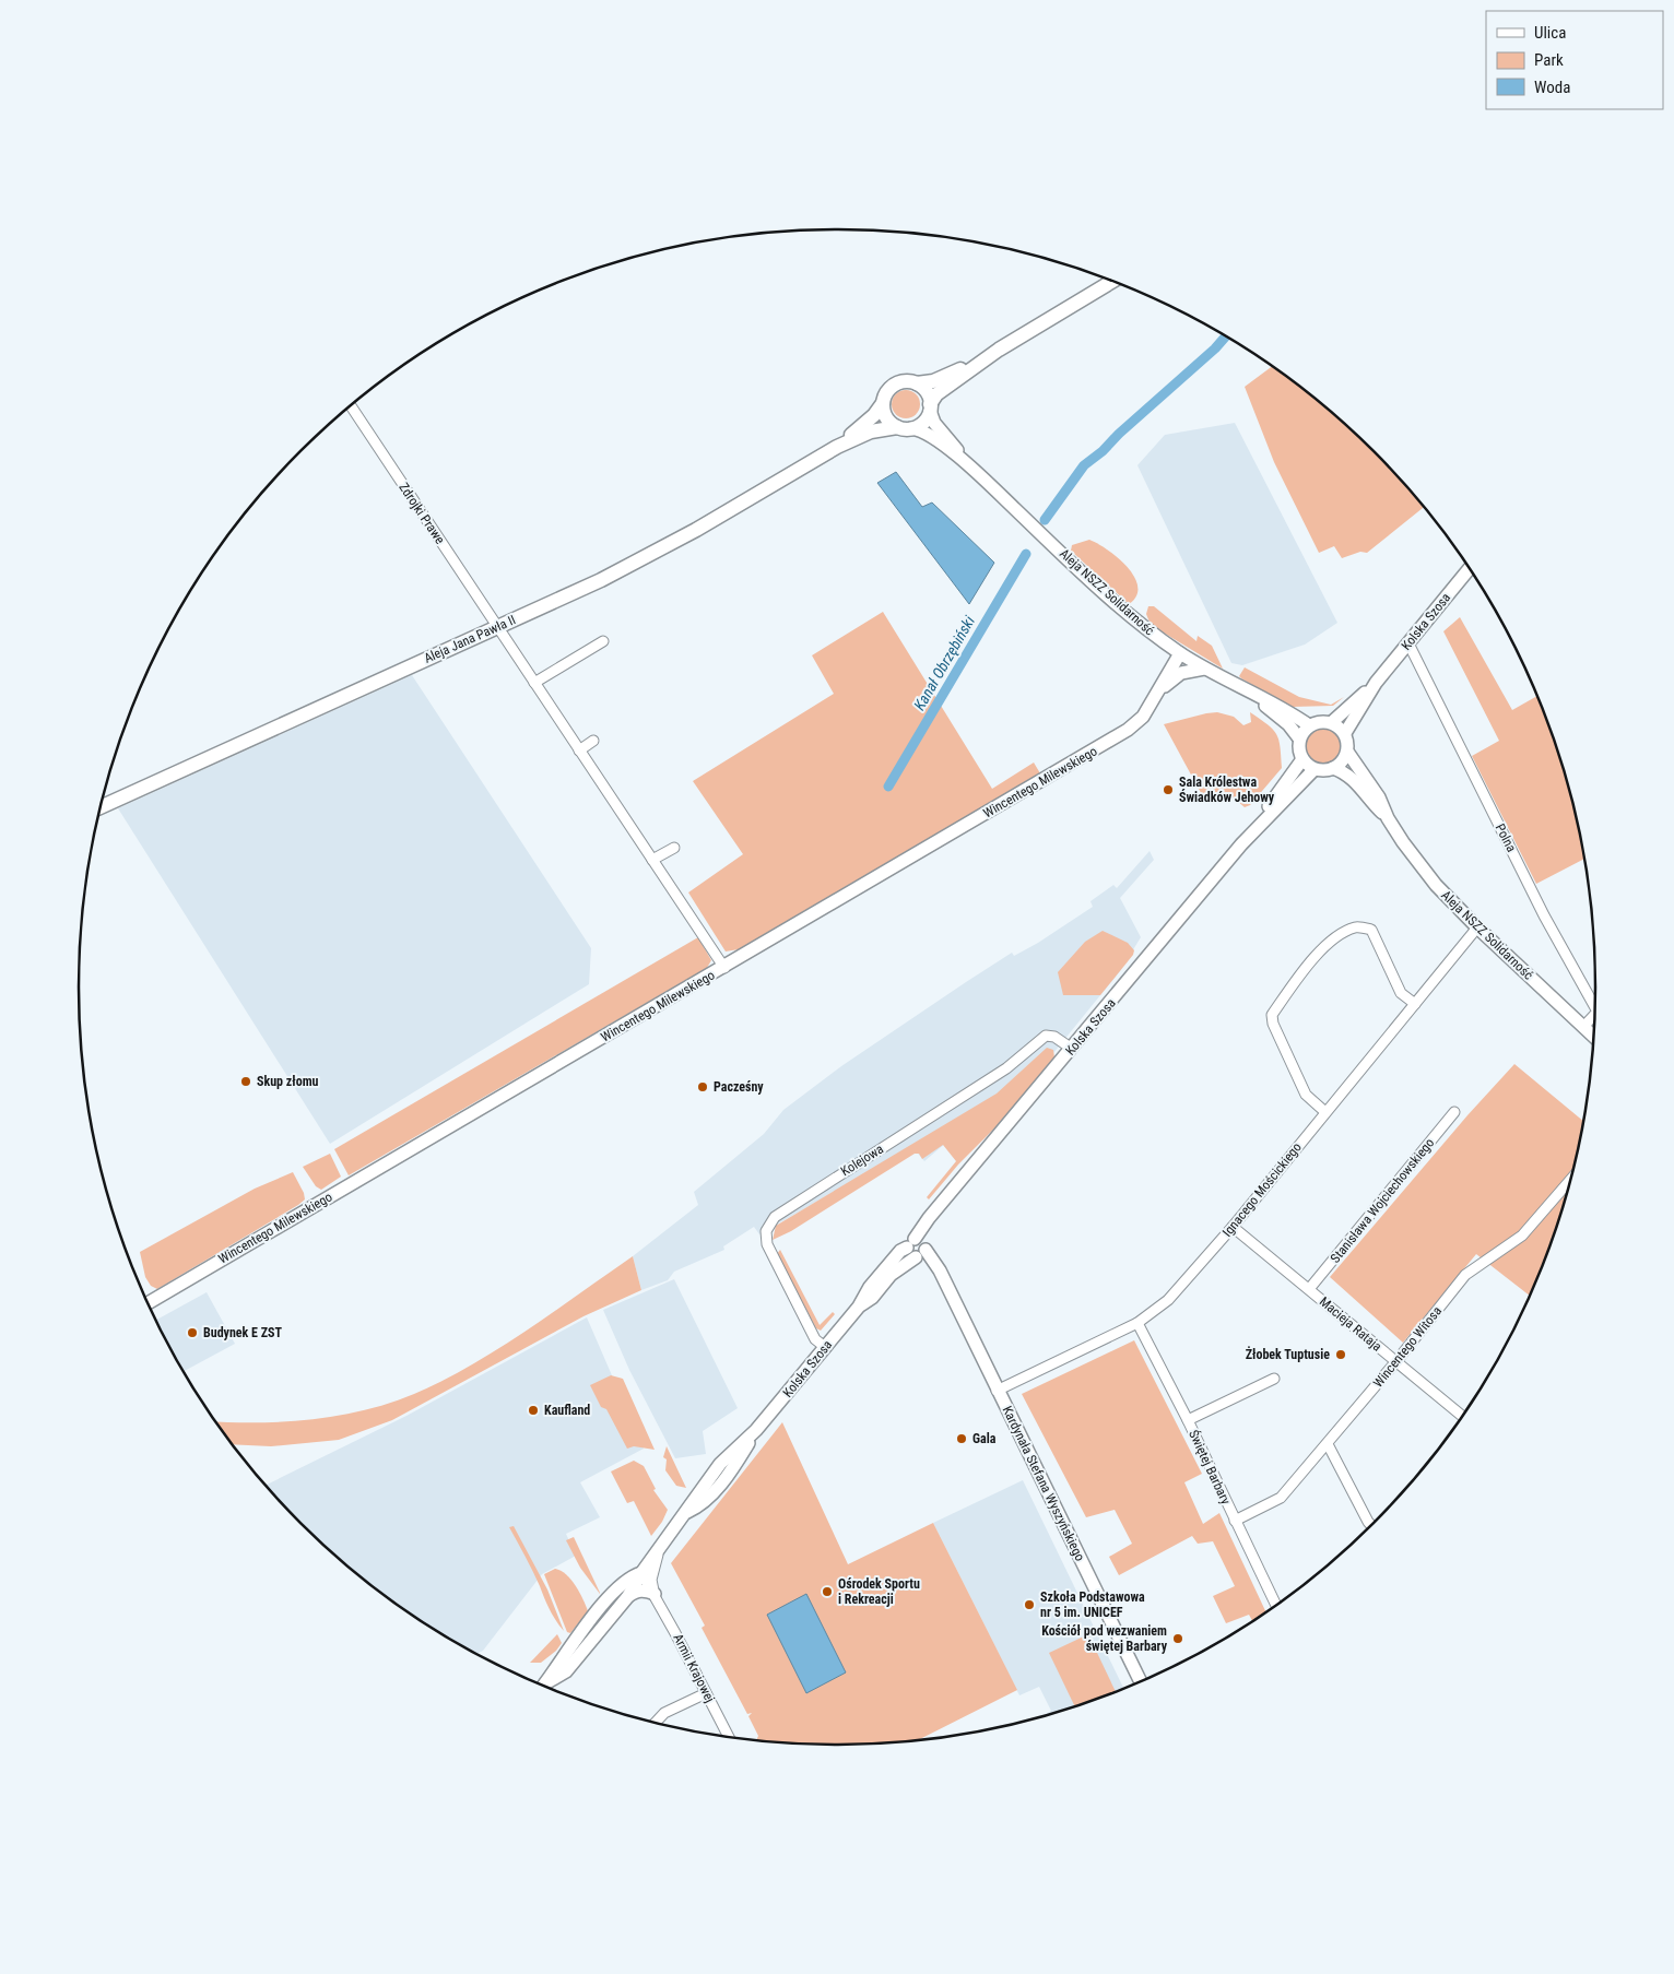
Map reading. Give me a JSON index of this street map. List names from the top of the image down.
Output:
{
  "streets": {
    "main road": ["Aleja Jana Pawła II"],
    "street": [
      "Zdrojki Prawe",
      "Aleja NSZZ Solidarność",
      "Kolska Szosa",
      "Wincentego Milewskiego",
      "Polna",
      "Kolejowa",
      "Ignacego Mościckiego",
      "Stanisława Wojciechowskiego",
      "Macieja Rataja",
      "Wincentego Witosa",
      "Świętej Barbary",
      "Kardynała Stefana Wyszyńskiego",
      "Armii Krajowej"
    ]
  },
  "crossings": [
    ["Zdrojki Prawe", "Aleja Jana Pawła II"],
    ["Zdrojki Prawe", "Wincentego Milewskiego"],
    ["Aleja NSZZ Solidarność", "Kolska Szosa"],
    ["Aleja NSZZ Solidarność", "Aleja Jana Pawła II"],
    ["Aleja NSZZ Solidarność", "Wincentego Milewskiego"],
    ["Aleja NSZZ Solidarność", "Polna"],
    ["Aleja NSZZ Solidarność", "Ignacego Mościckiego"],
    ["Kolska Szosa", "Polna"],
    ["Kolska Szosa", "Kolejowa"],
    ["Kolska Szosa", "Kardynała Stefana Wyszyńskiego"],
    ["Kolska Szosa", "Armii Krajowej"],
    ["Ignacego Mościckiego", "Macieja Rataja"],
    ["Ignacego Mościckiego", "Świętej Barbary"],
    ["Ignacego Mościckiego", "Kardynała Stefana Wyszyńskiego"],
    ["Stanisława Wojciechowskiego", "Macieja Rataja"],
    ["Macieja Rataja", "Wincentego Witosa"],
    ["Wincentego Witosa", "Świętej Barbary"]
  ],
  "water": ["Kanał Obrzębiński"],
  "places": [
    "Sala Królestwa Świadków Jehowy",
    "Skup złomu",
    "Pacześny",
    "Budynek E ZST",
    "Żłobek Tuptusie",
    "Kaufland",
    "Gala",
    "Ośrodek Sportu i Rekreacji",
    "Szkoła Podstawowa nr 5 im. UNICEF",
    "Kościół pod wezwaniem świętej Barbary"
  ],
  "legend": ["Ulica", "Park", "Woda"]
}
